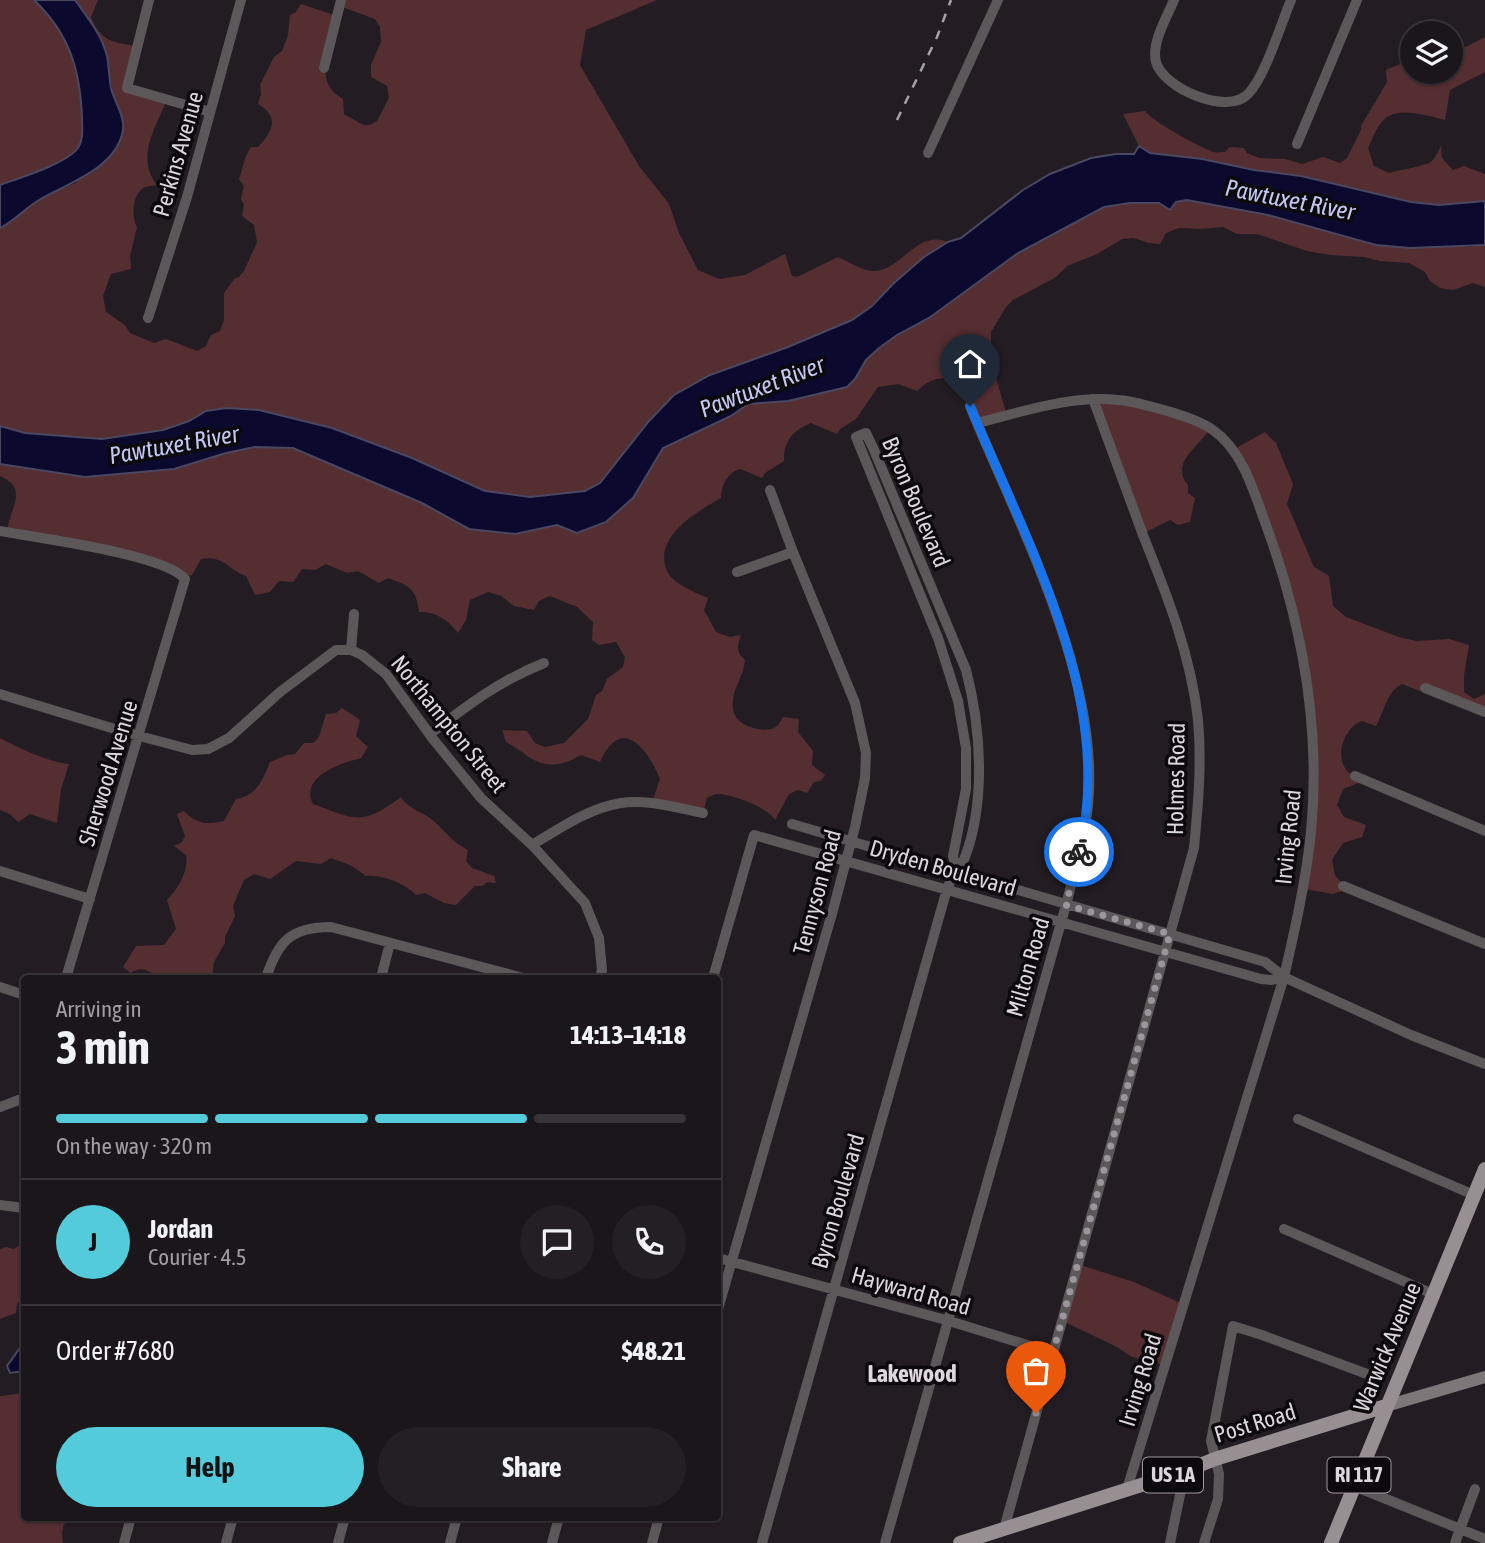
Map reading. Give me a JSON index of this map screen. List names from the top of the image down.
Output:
{
  "streets": {
    "main road": [
      "Warwick Avenue",
      "Post Road",
      "US 1A",
      "RI 117"
    ],
    "street": [
      "Perkins Avenue",
      "Byron Boulevard",
      "Northampton Street",
      "Sherwood Avenue",
      "Holmes Road",
      "Irving Road",
      "Dryden Boulevard",
      "Tennyson Road",
      "Milton Road",
      "Hayward Road"
    ]
  },
  "crossings": [
    ["Byron Boulevard", "Dryden Boulevard"],
    ["Byron Boulevard", "Hayward Road"],
    ["Holmes Road", "Irving Road"],
    ["Holmes Road", "Dryden Boulevard"],
    ["Holmes Road", "Hayward Road"],
    ["Holmes Road", "Post Road"],
    ["Irving Road", "Dryden Boulevard"],
    ["Irving Road", "Milton Road"],
    ["Irving Road", "Post Road"],
    ["Dryden Boulevard", "Tennyson Road"],
    ["Dryden Boulevard", "Milton Road"],
    ["Tennyson Road", "Hayward Road"],
    ["Milton Road", "Hayward Road"],
    ["Warwick Avenue", "Post Road"]
  ],
  "districts": ["Lakewood"],
  "water": ["Pawtuxet River"],
  "page": {
    "heading": ["3 min", "Arriving in", "14:13–14:18"],
    "panel": [
      "Jordan",
      "Courier · 4.5",
      "Order #7680",
      "$48.21"
    ],
    "bar": "On the way · 320 m",
    "round": "J",
    "buttons": ["Help", "Share"]
  }
}
